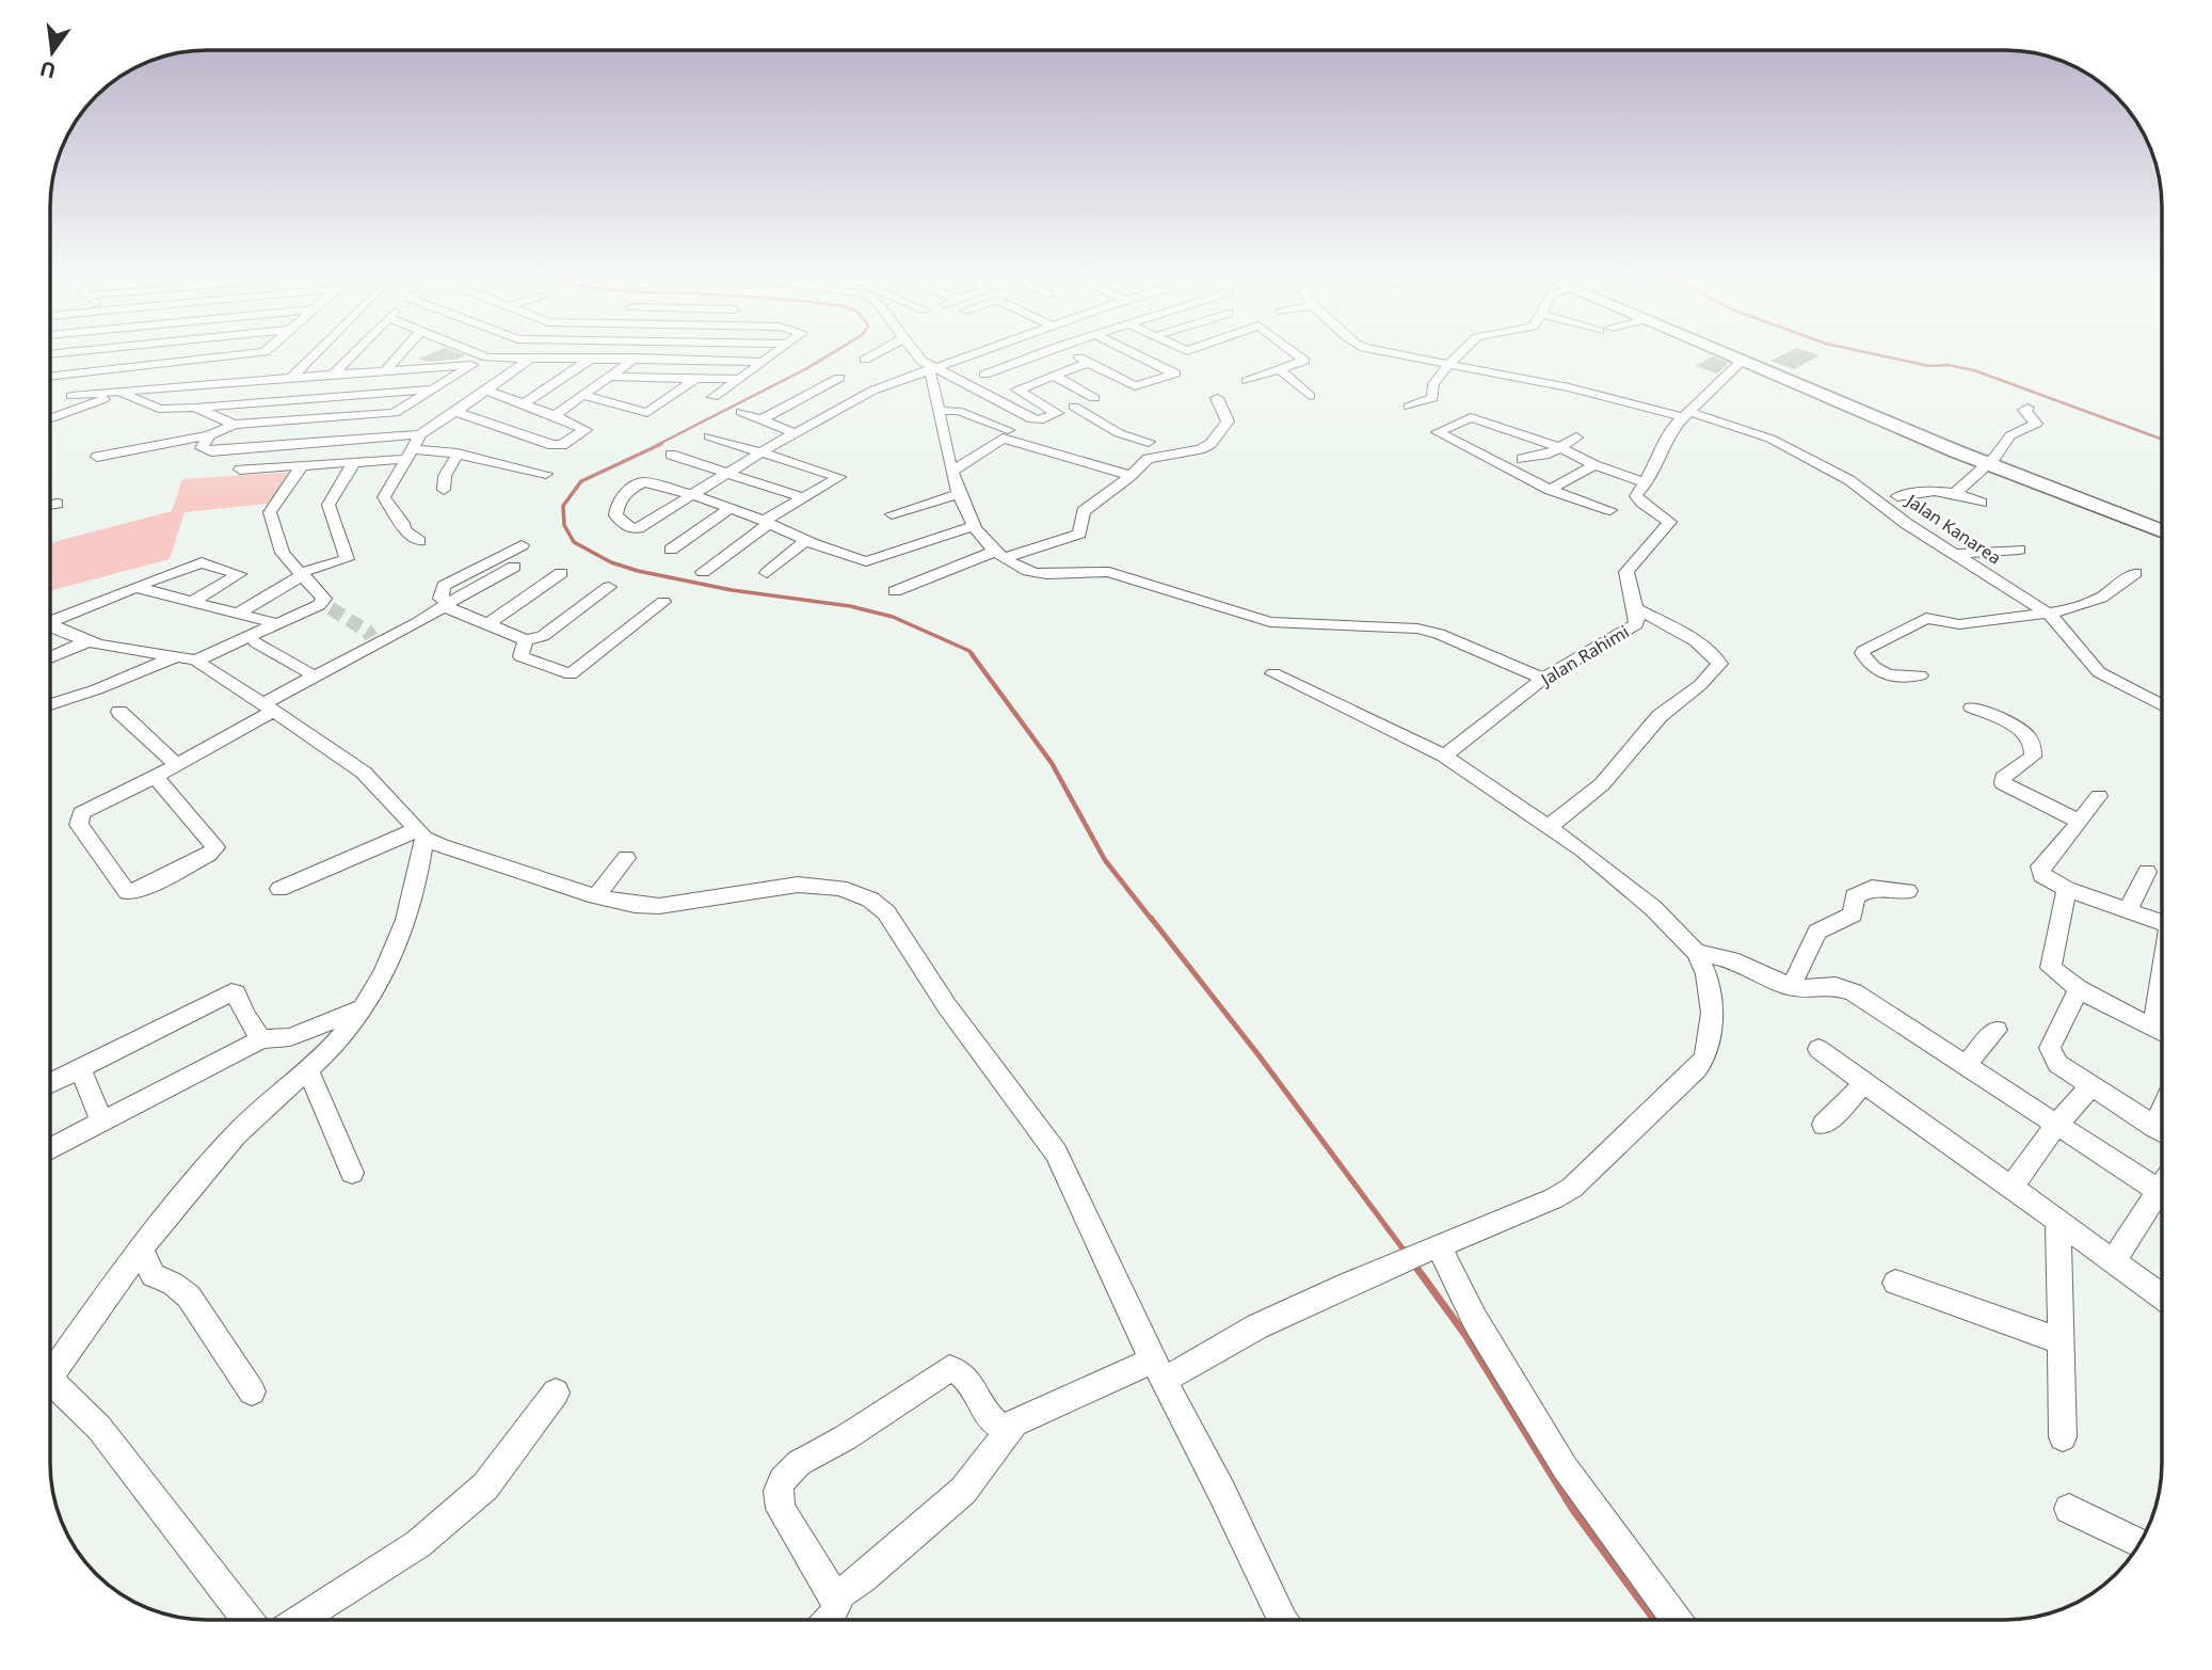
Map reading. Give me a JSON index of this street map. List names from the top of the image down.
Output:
{
  "streets": {
    "street": ["Jalan Kanarea", "Jalan Rahimi"]
  },
  "north": "bottom"
}
